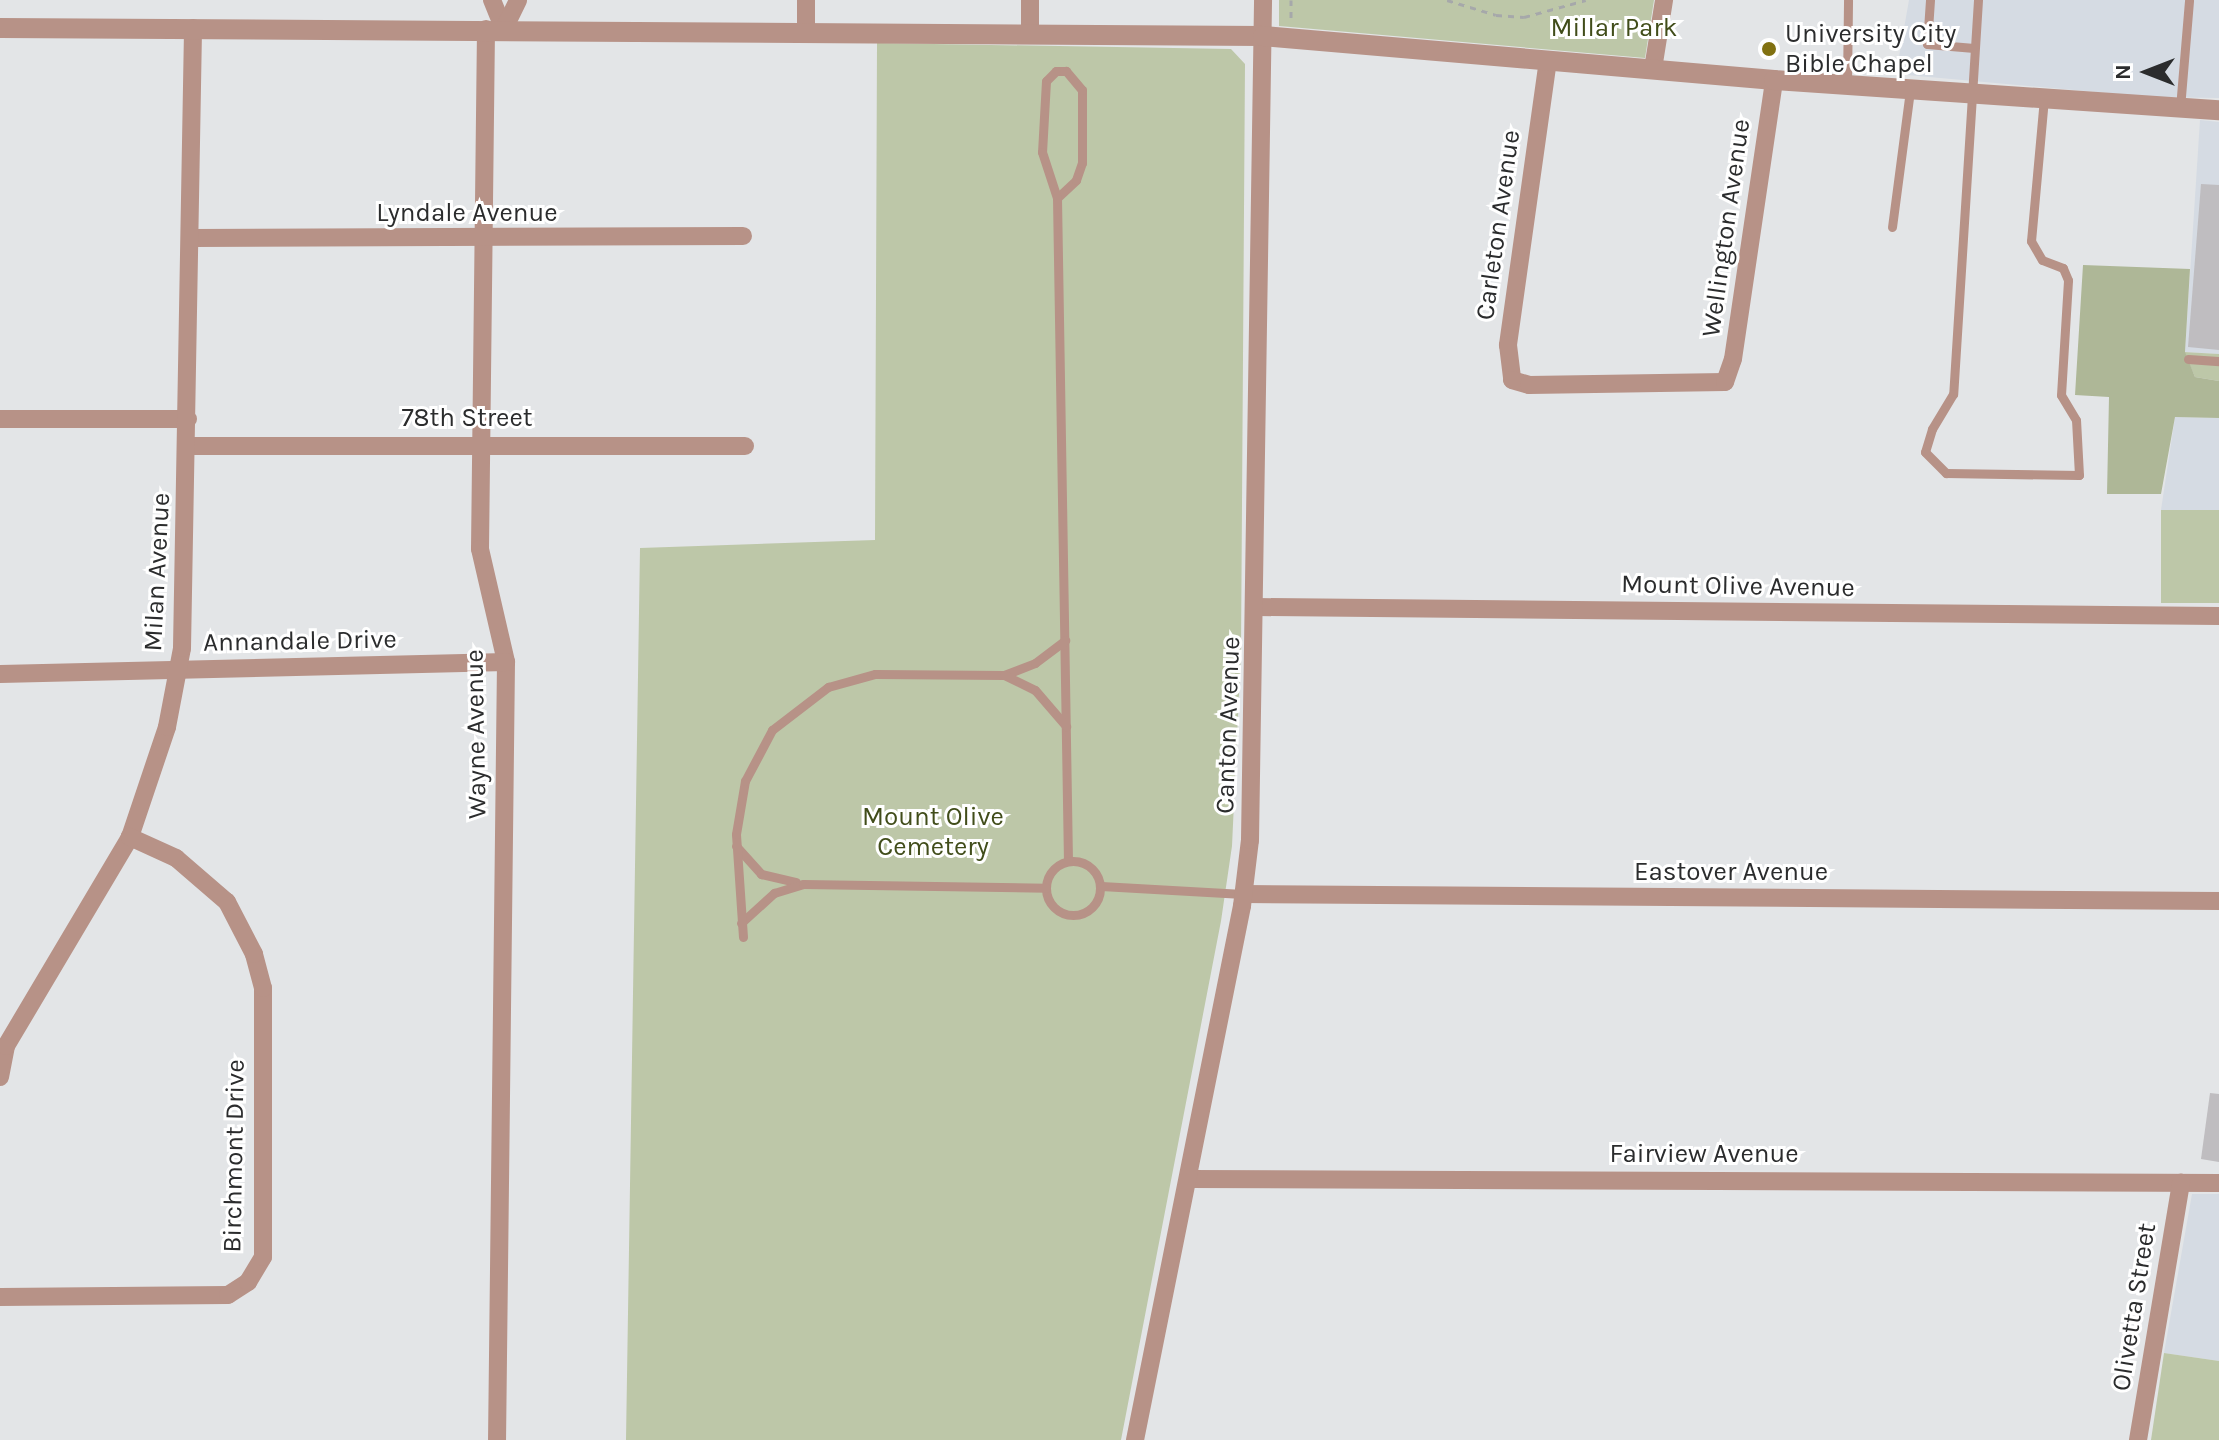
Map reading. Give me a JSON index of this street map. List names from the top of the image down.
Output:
{
  "streets": {
    "street": [
      "Lyndale Avenue",
      "Carleton Avenue",
      "Wellington Avenue",
      "78th Street",
      "Milan Avenue",
      "Mount Olive Avenue",
      "Annandale Drive",
      "Canton Avenue",
      "Wayne Avenue",
      "Eastover Avenue",
      "Fairview Avenue",
      "Birchmont Drive",
      "Olivetta Street"
    ]
  },
  "crossings": [
    ["Lyndale Avenue", "Milan Avenue"],
    ["Lyndale Avenue", "Wayne Avenue"],
    ["Carleton Avenue", "Wellington Avenue"],
    ["78th Street", "Milan Avenue"],
    ["78th Street", "Wayne Avenue"],
    ["Milan Avenue", "Annandale Drive"],
    ["Milan Avenue", "Birchmont Drive"],
    ["Mount Olive Avenue", "Canton Avenue"],
    ["Annandale Drive", "Wayne Avenue"],
    ["Canton Avenue", "Eastover Avenue"],
    ["Canton Avenue", "Fairview Avenue"],
    ["Fairview Avenue", "Olivetta Street"]
  ],
  "parks": ["Millar Park", "Mount Olive Cemetery"],
  "places": ["University City Bible Chapel"],
  "north": "left"
}
